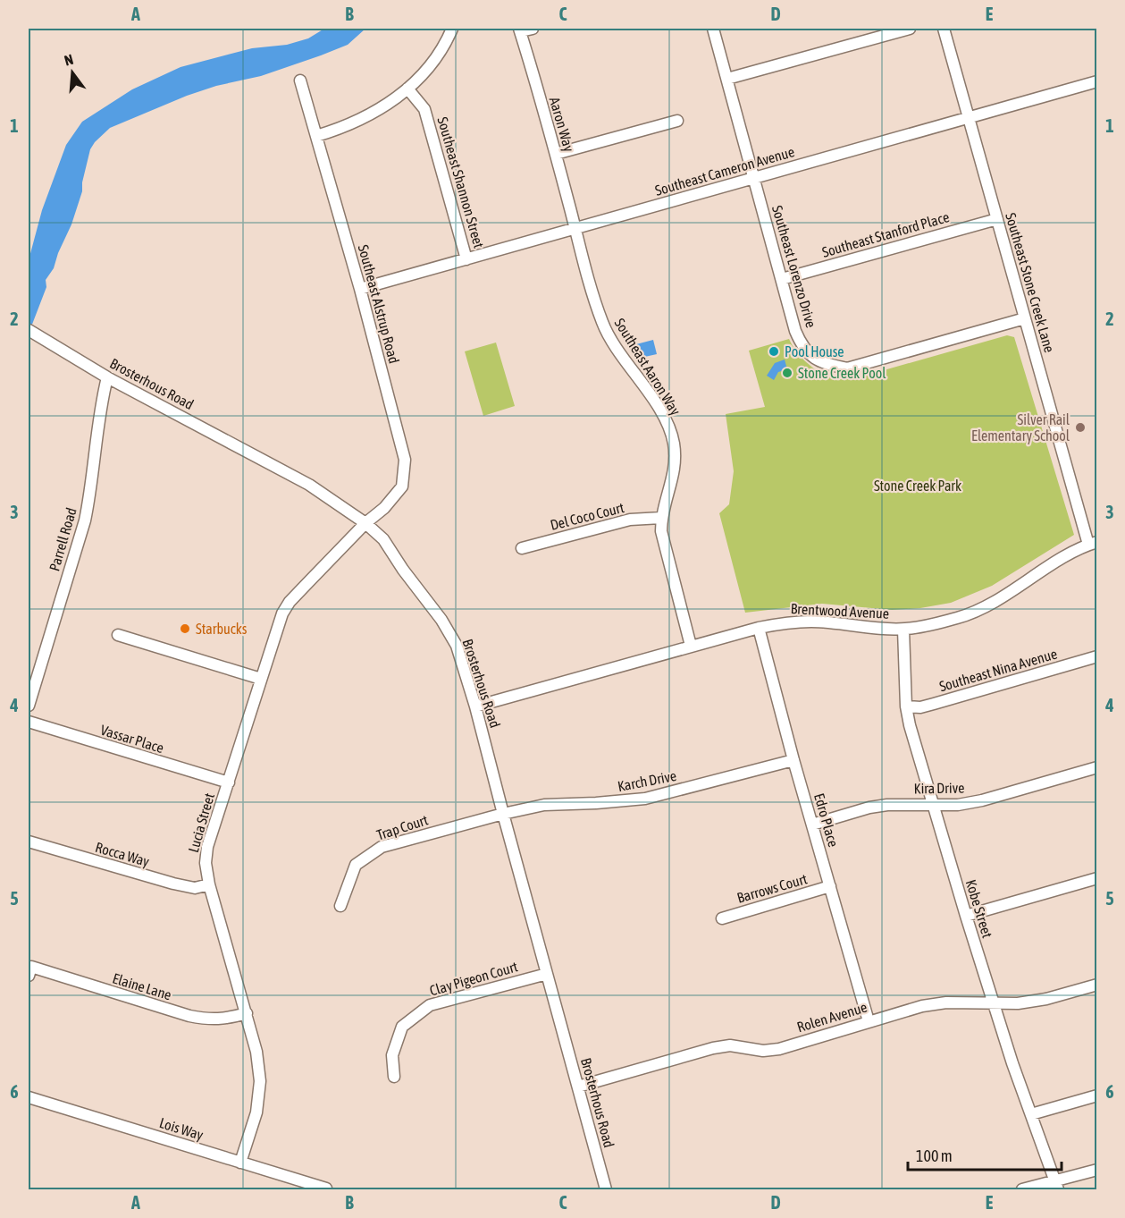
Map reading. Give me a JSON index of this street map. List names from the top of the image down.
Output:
{
  "streets": {
    "street": [
      "Aaron Way",
      "Southeast Cameron Avenue",
      "Southeast Shannon Street",
      "Southeast Stanford Place",
      "Southeast Lorenzo Drive",
      "Southeast Stone Creek Lane",
      "Southeast Alstrup Road",
      "Southeast Aaron Way",
      "Brosterhous Road",
      "Del Coco Court",
      "Parrell Road",
      "Brentwood Avenue",
      "Southeast Nina Avenue",
      "Vassar Place",
      "Karch Drive",
      "Kira Drive",
      "Edro Place",
      "Lucia Street",
      "Trap Court",
      "Rocca Way",
      "Barrows Court",
      "Kobe Street",
      "Clay Pigeon Court",
      "Elaine Lane",
      "Rolen Avenue",
      "Lois Way"
    ]
  },
  "crossings": [
    ["Aaron Way", "Southeast Cameron Avenue"],
    ["Aaron Way", "Southeast Aaron Way"],
    ["Southeast Cameron Avenue", "Southeast Shannon Street"],
    ["Southeast Cameron Avenue", "Southeast Lorenzo Drive"],
    ["Southeast Cameron Avenue", "Southeast Stone Creek Lane"],
    ["Southeast Cameron Avenue", "Southeast Alstrup Road"],
    ["Southeast Cameron Avenue", "Southeast Aaron Way"],
    ["Southeast Stanford Place", "Southeast Lorenzo Drive"],
    ["Southeast Stanford Place", "Southeast Stone Creek Lane"],
    ["Southeast Lorenzo Drive", "Southeast Stone Creek Lane"],
    ["Southeast Stone Creek Lane", "Brentwood Avenue"],
    ["Southeast Alstrup Road", "Brosterhous Road"],
    ["Southeast Alstrup Road", "Lucia Street"],
    ["Southeast Aaron Way", "Del Coco Court"],
    ["Southeast Aaron Way", "Brentwood Avenue"],
    ["Brosterhous Road", "Parrell Road"],
    ["Brosterhous Road", "Brentwood Avenue"],
    ["Brosterhous Road", "Karch Drive"],
    ["Brosterhous Road", "Lucia Street"],
    ["Brosterhous Road", "Trap Court"],
    ["Brosterhous Road", "Clay Pigeon Court"],
    ["Brosterhous Road", "Rolen Avenue"],
    ["Brentwood Avenue", "Edro Place"],
    ["Brentwood Avenue", "Kobe Street"],
    ["Southeast Nina Avenue", "Kobe Street"],
    ["Vassar Place", "Lucia Street"],
    ["Karch Drive", "Edro Place"],
    ["Karch Drive", "Trap Court"],
    ["Kira Drive", "Edro Place"],
    ["Kira Drive", "Kobe Street"],
    ["Edro Place", "Barrows Court"],
    ["Edro Place", "Rolen Avenue"],
    ["Lucia Street", "Rocca Way"],
    ["Lucia Street", "Elaine Lane"],
    ["Lucia Street", "Lois Way"],
    ["Kobe Street", "Rolen Avenue"]
  ],
  "parks": ["Stone Creek Park"],
  "places": [
    "Pool House",
    "Stone Creek Pool",
    "Silver Rail Elementary School",
    "Starbucks"
  ],
  "scale_bar": "100 m",
  "north": "top",
  "grid": {
    "columns": [
      "A",
      "B",
      "C",
      "D",
      "E"
    ],
    "rows": [
      "1",
      "2",
      "3",
      "4",
      "5",
      "6"
    ]
  }
}
